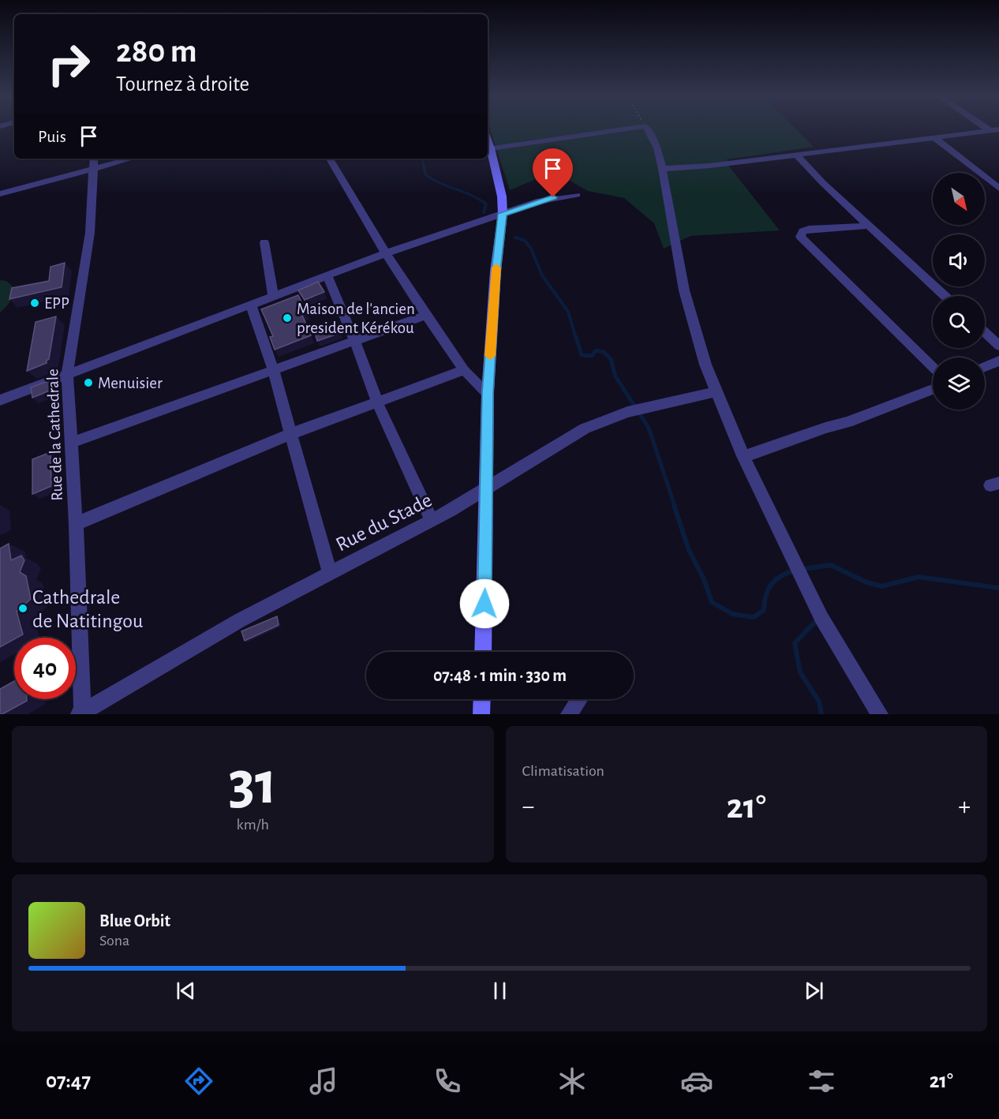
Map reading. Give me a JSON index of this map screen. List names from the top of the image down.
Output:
{
  "streets": {
    "street": ["Rue de la Cathedrale", "Rue du Stade"]
  },
  "crossings": [
    ["Rue de la Cathedrale", "Rue du Stade"]
  ],
  "places": [
    "EPP",
    "Maison de l'ancien president Kérékou",
    "Menuisier",
    "Cathedrale de Natitingou"
  ],
  "north": "bottom right",
  "page": {
    "turn": ["280 m", "Tournez à droite"],
    "then": "Puis",
    "limit": "40",
    "trip": "07:48 · 1 min · 330 m",
    "tile": [
      ["31", "km/h"],
      "Climatisation"
    ],
    "heat": ["−", "21°", "+"],
    "song": ["Blue Orbit", "Sona"],
    "tabs": ["07:47", "21°"]
  }
}
